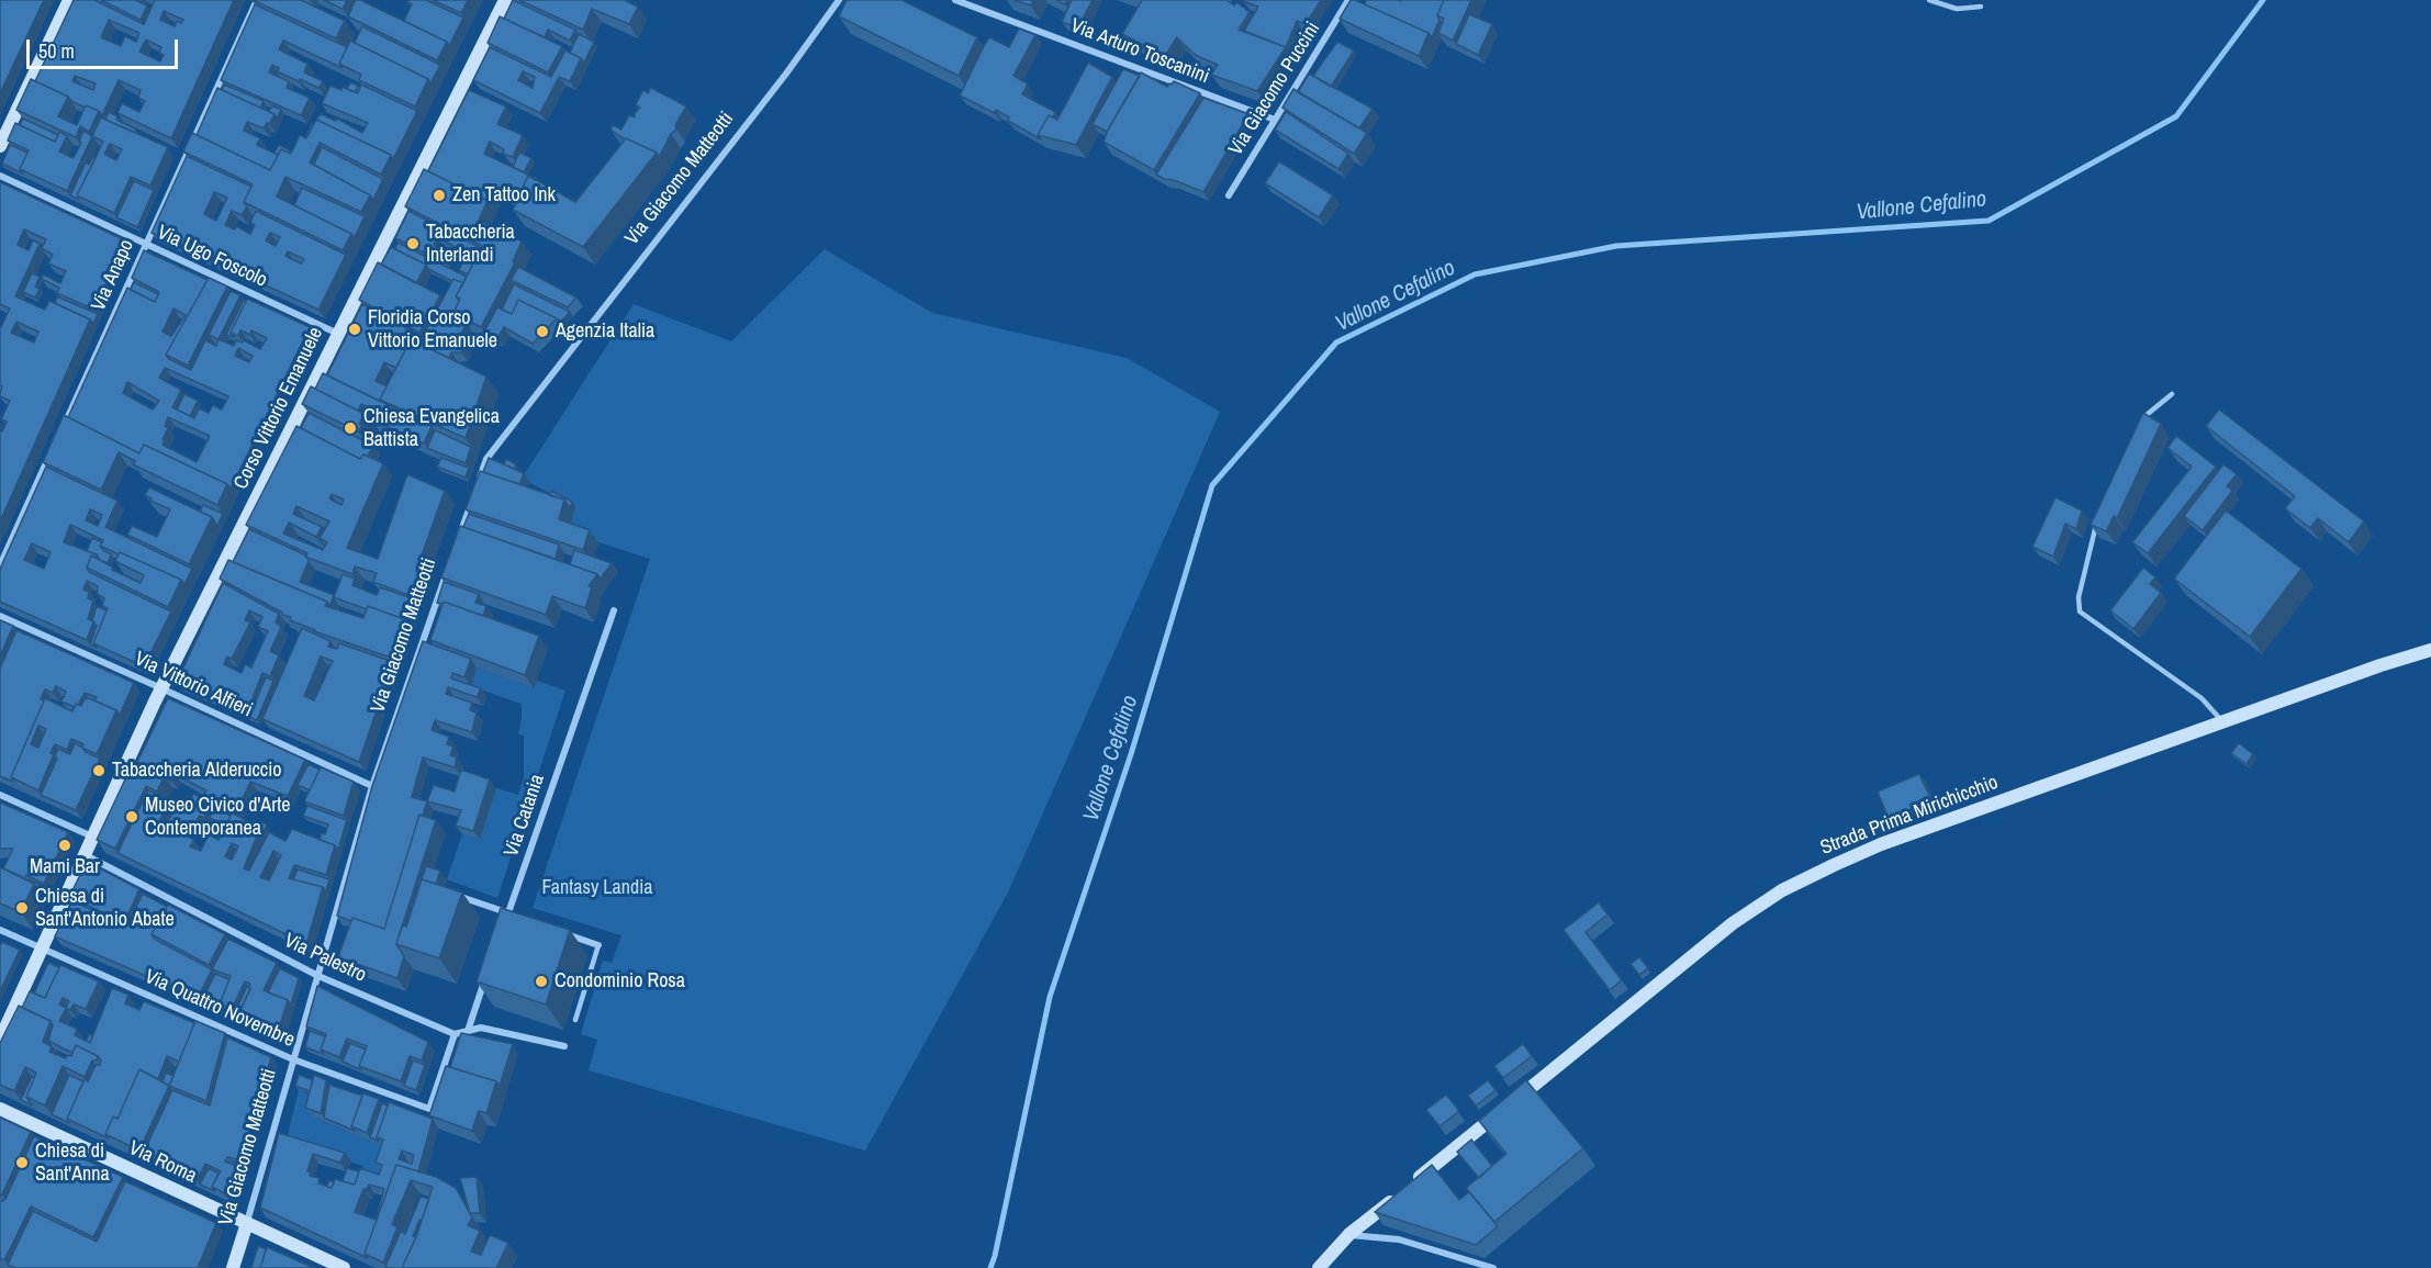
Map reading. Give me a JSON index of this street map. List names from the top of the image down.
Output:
{
  "streets": {
    "main road": [
      "Via Giacomo Matteotti",
      "Corso Vittorio Emanuele",
      "Strada Prima Mirichicchio",
      "Via Roma"
    ],
    "street": [
      "Via Arturo Toscanini",
      "Via Giacomo Puccini",
      "Via Ugo Foscolo",
      "Via Anapo",
      "Via Vittorio Alfieri",
      "Via Catania",
      "Via Palestro",
      "Via Quattro Novembre"
    ]
  },
  "crossings": [
    ["Via Arturo Toscanini", "Via Giacomo Puccini"],
    ["Via Giacomo Matteotti", "Via Vittorio Alfieri"],
    ["Via Giacomo Matteotti", "Via Palestro"],
    ["Via Giacomo Matteotti", "Via Quattro Novembre"],
    ["Via Giacomo Matteotti", "Via Roma"],
    ["Via Ugo Foscolo", "Via Anapo"],
    ["Via Ugo Foscolo", "Corso Vittorio Emanuele"],
    ["Corso Vittorio Emanuele", "Via Vittorio Alfieri"],
    ["Corso Vittorio Emanuele", "Via Palestro"],
    ["Via Palestro", "Via Quattro Novembre"]
  ],
  "water": ["Vallone Cefalino"],
  "parks": ["Fantasy Landia"],
  "places": [
    "Zen Tattoo Ink",
    "Tabaccheria Interlandi",
    "Floridia Corso Vittorio Emanuele",
    "Agenzia Italia",
    "Chiesa Evangelica Battista",
    "Tabaccheria Alderuccio",
    "Museo Civico d'Arte Contemporanea",
    "Mami Bar",
    "Chiesa di Sant'Antonio Abate",
    "Condominio Rosa",
    "Chiesa di Sant'Anna"
  ],
  "scale_bar": "50 m"
}
